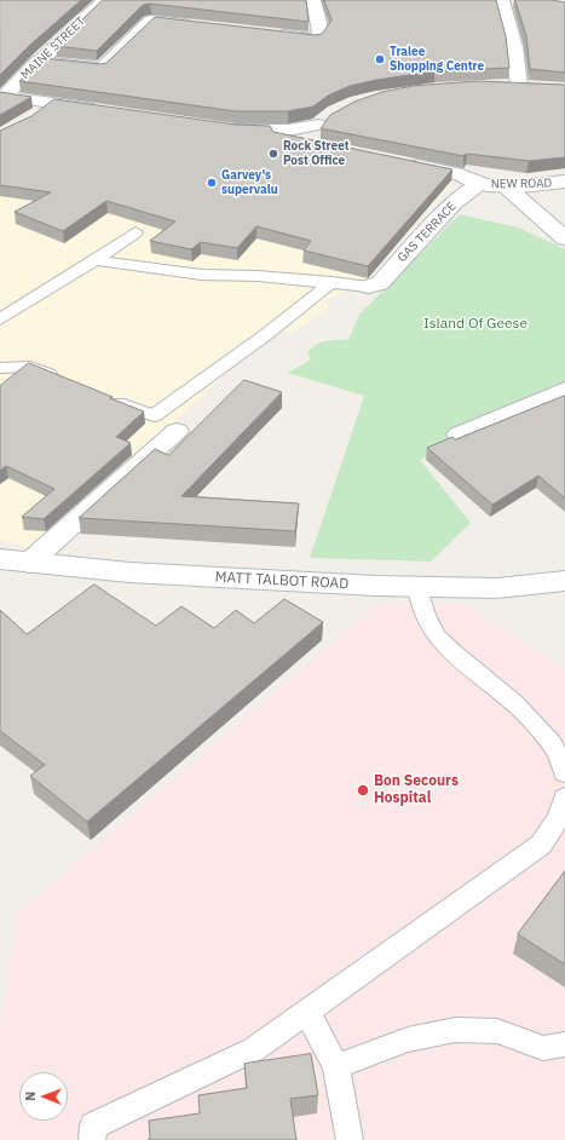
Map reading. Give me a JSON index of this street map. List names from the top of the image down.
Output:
{
  "streets": {
    "street": [
      "MAINE STREET",
      "NEW ROAD",
      "GAS TERRACE",
      "MATT TALBOT ROAD"
    ]
  },
  "crossings": [
    ["NEW ROAD", "GAS TERRACE"]
  ],
  "parks": ["Island Of Geese"],
  "places": [
    "Tralee Shopping Centre",
    "Rock Street Post Office",
    "Garvey's supervalu",
    "Bon Secours Hospital"
  ],
  "north": "left"
}
